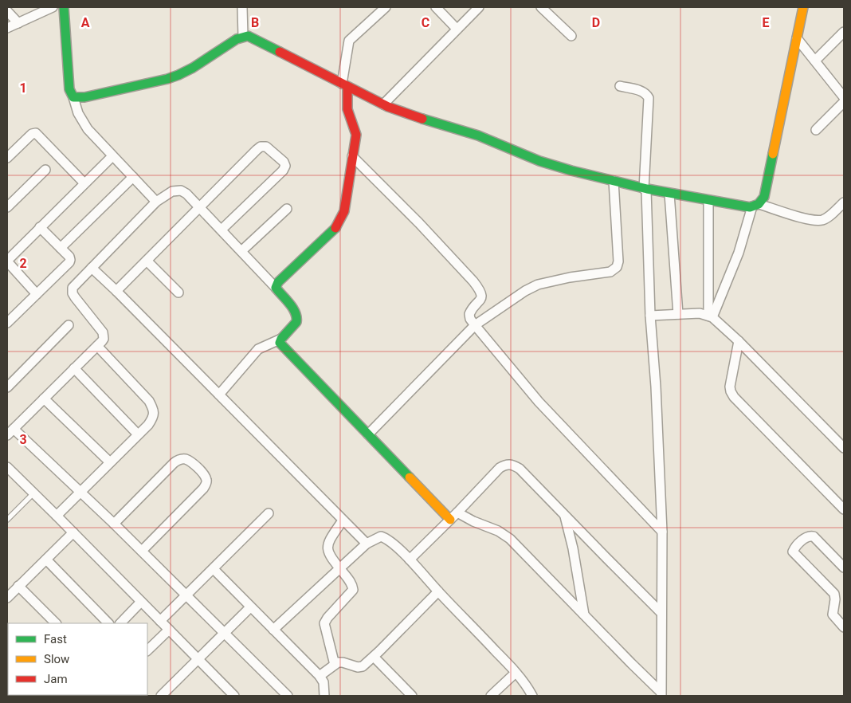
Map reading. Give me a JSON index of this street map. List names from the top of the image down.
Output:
{
  "legend": ["Fast", "Slow", "Jam"],
  "grid": {
    "columns": [
      "A",
      "B",
      "C",
      "D",
      "E"
    ],
    "rows": ["1", "2", "3"]
  }
}
